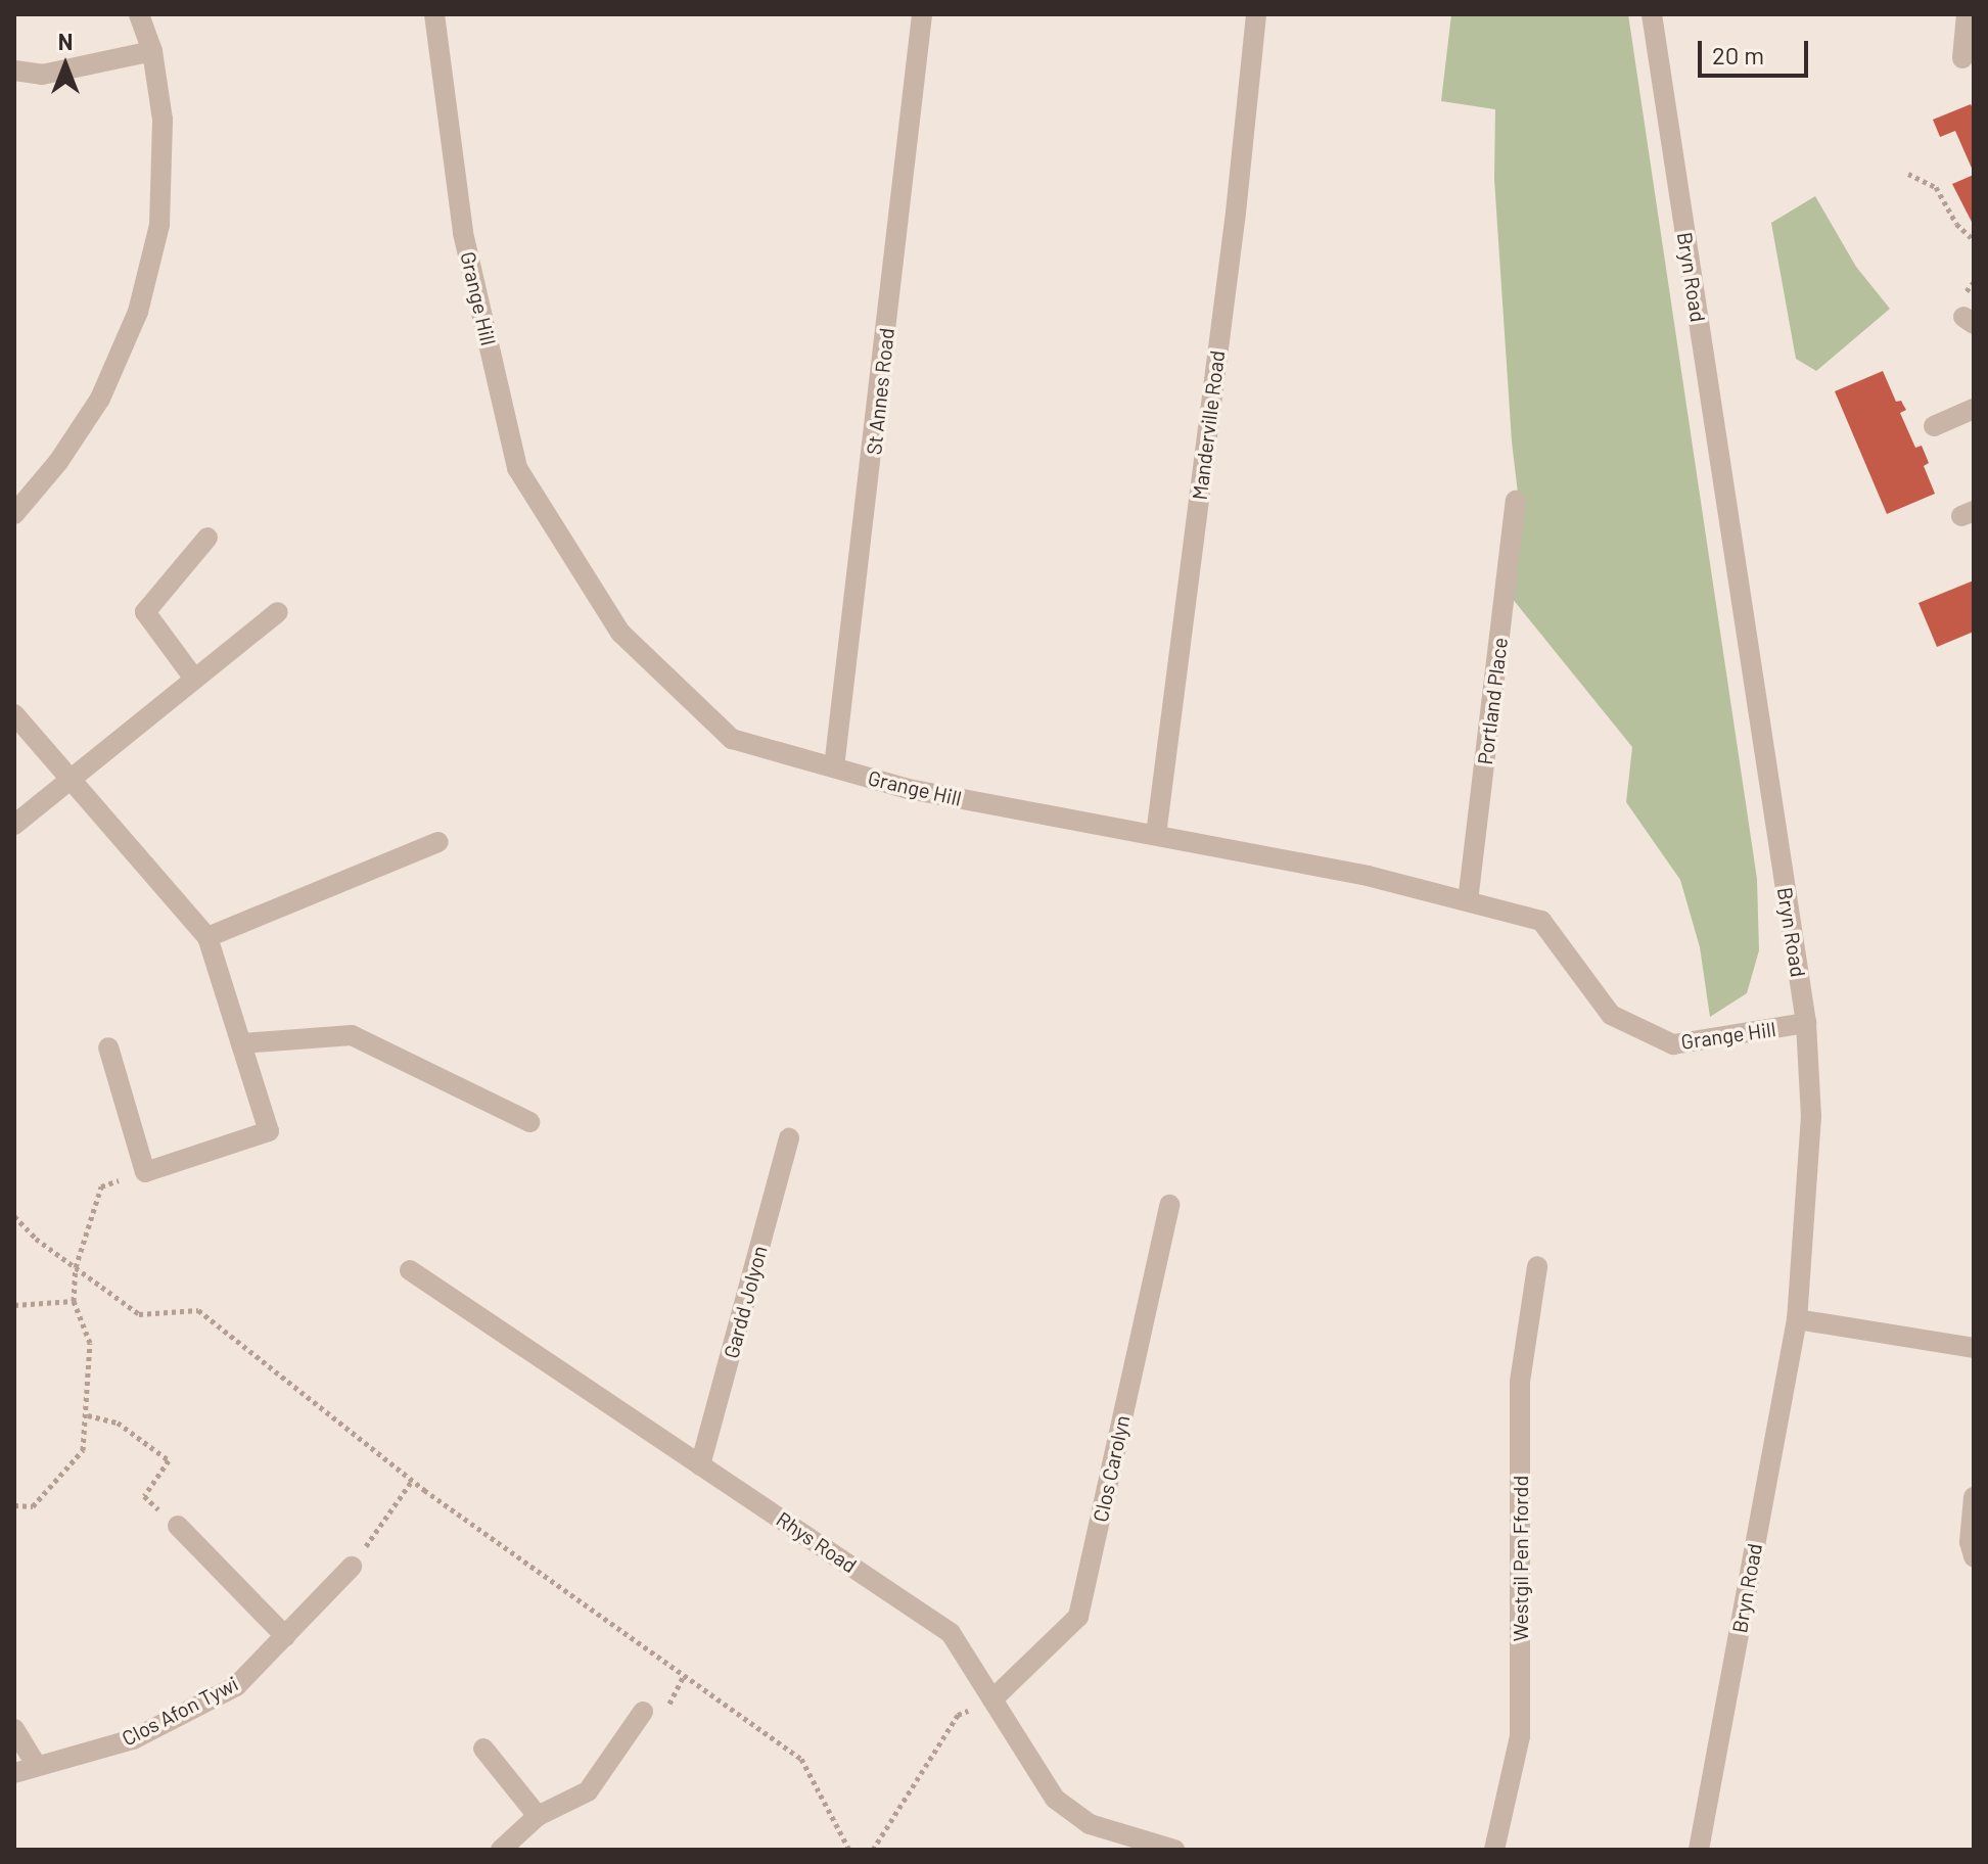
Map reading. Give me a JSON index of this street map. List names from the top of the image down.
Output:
{
  "streets": {
    "street": [
      "Bryn Road",
      "Grange Hill",
      "St Annes Road",
      "Manderville Road",
      "Portland Place",
      "Gardd Jolyon",
      "Clos Carolyn",
      "Rhys Road",
      "Westgil Pen Ffordd",
      "Clos Afon Tywi"
    ]
  },
  "crossings": [
    ["Bryn Road", "Grange Hill"],
    ["Grange Hill", "St Annes Road"],
    ["Grange Hill", "Manderville Road"],
    ["Grange Hill", "Portland Place"],
    ["Gardd Jolyon", "Rhys Road"],
    ["Clos Carolyn", "Rhys Road"]
  ],
  "scale_bar": "20 m",
  "north": "top"
}
